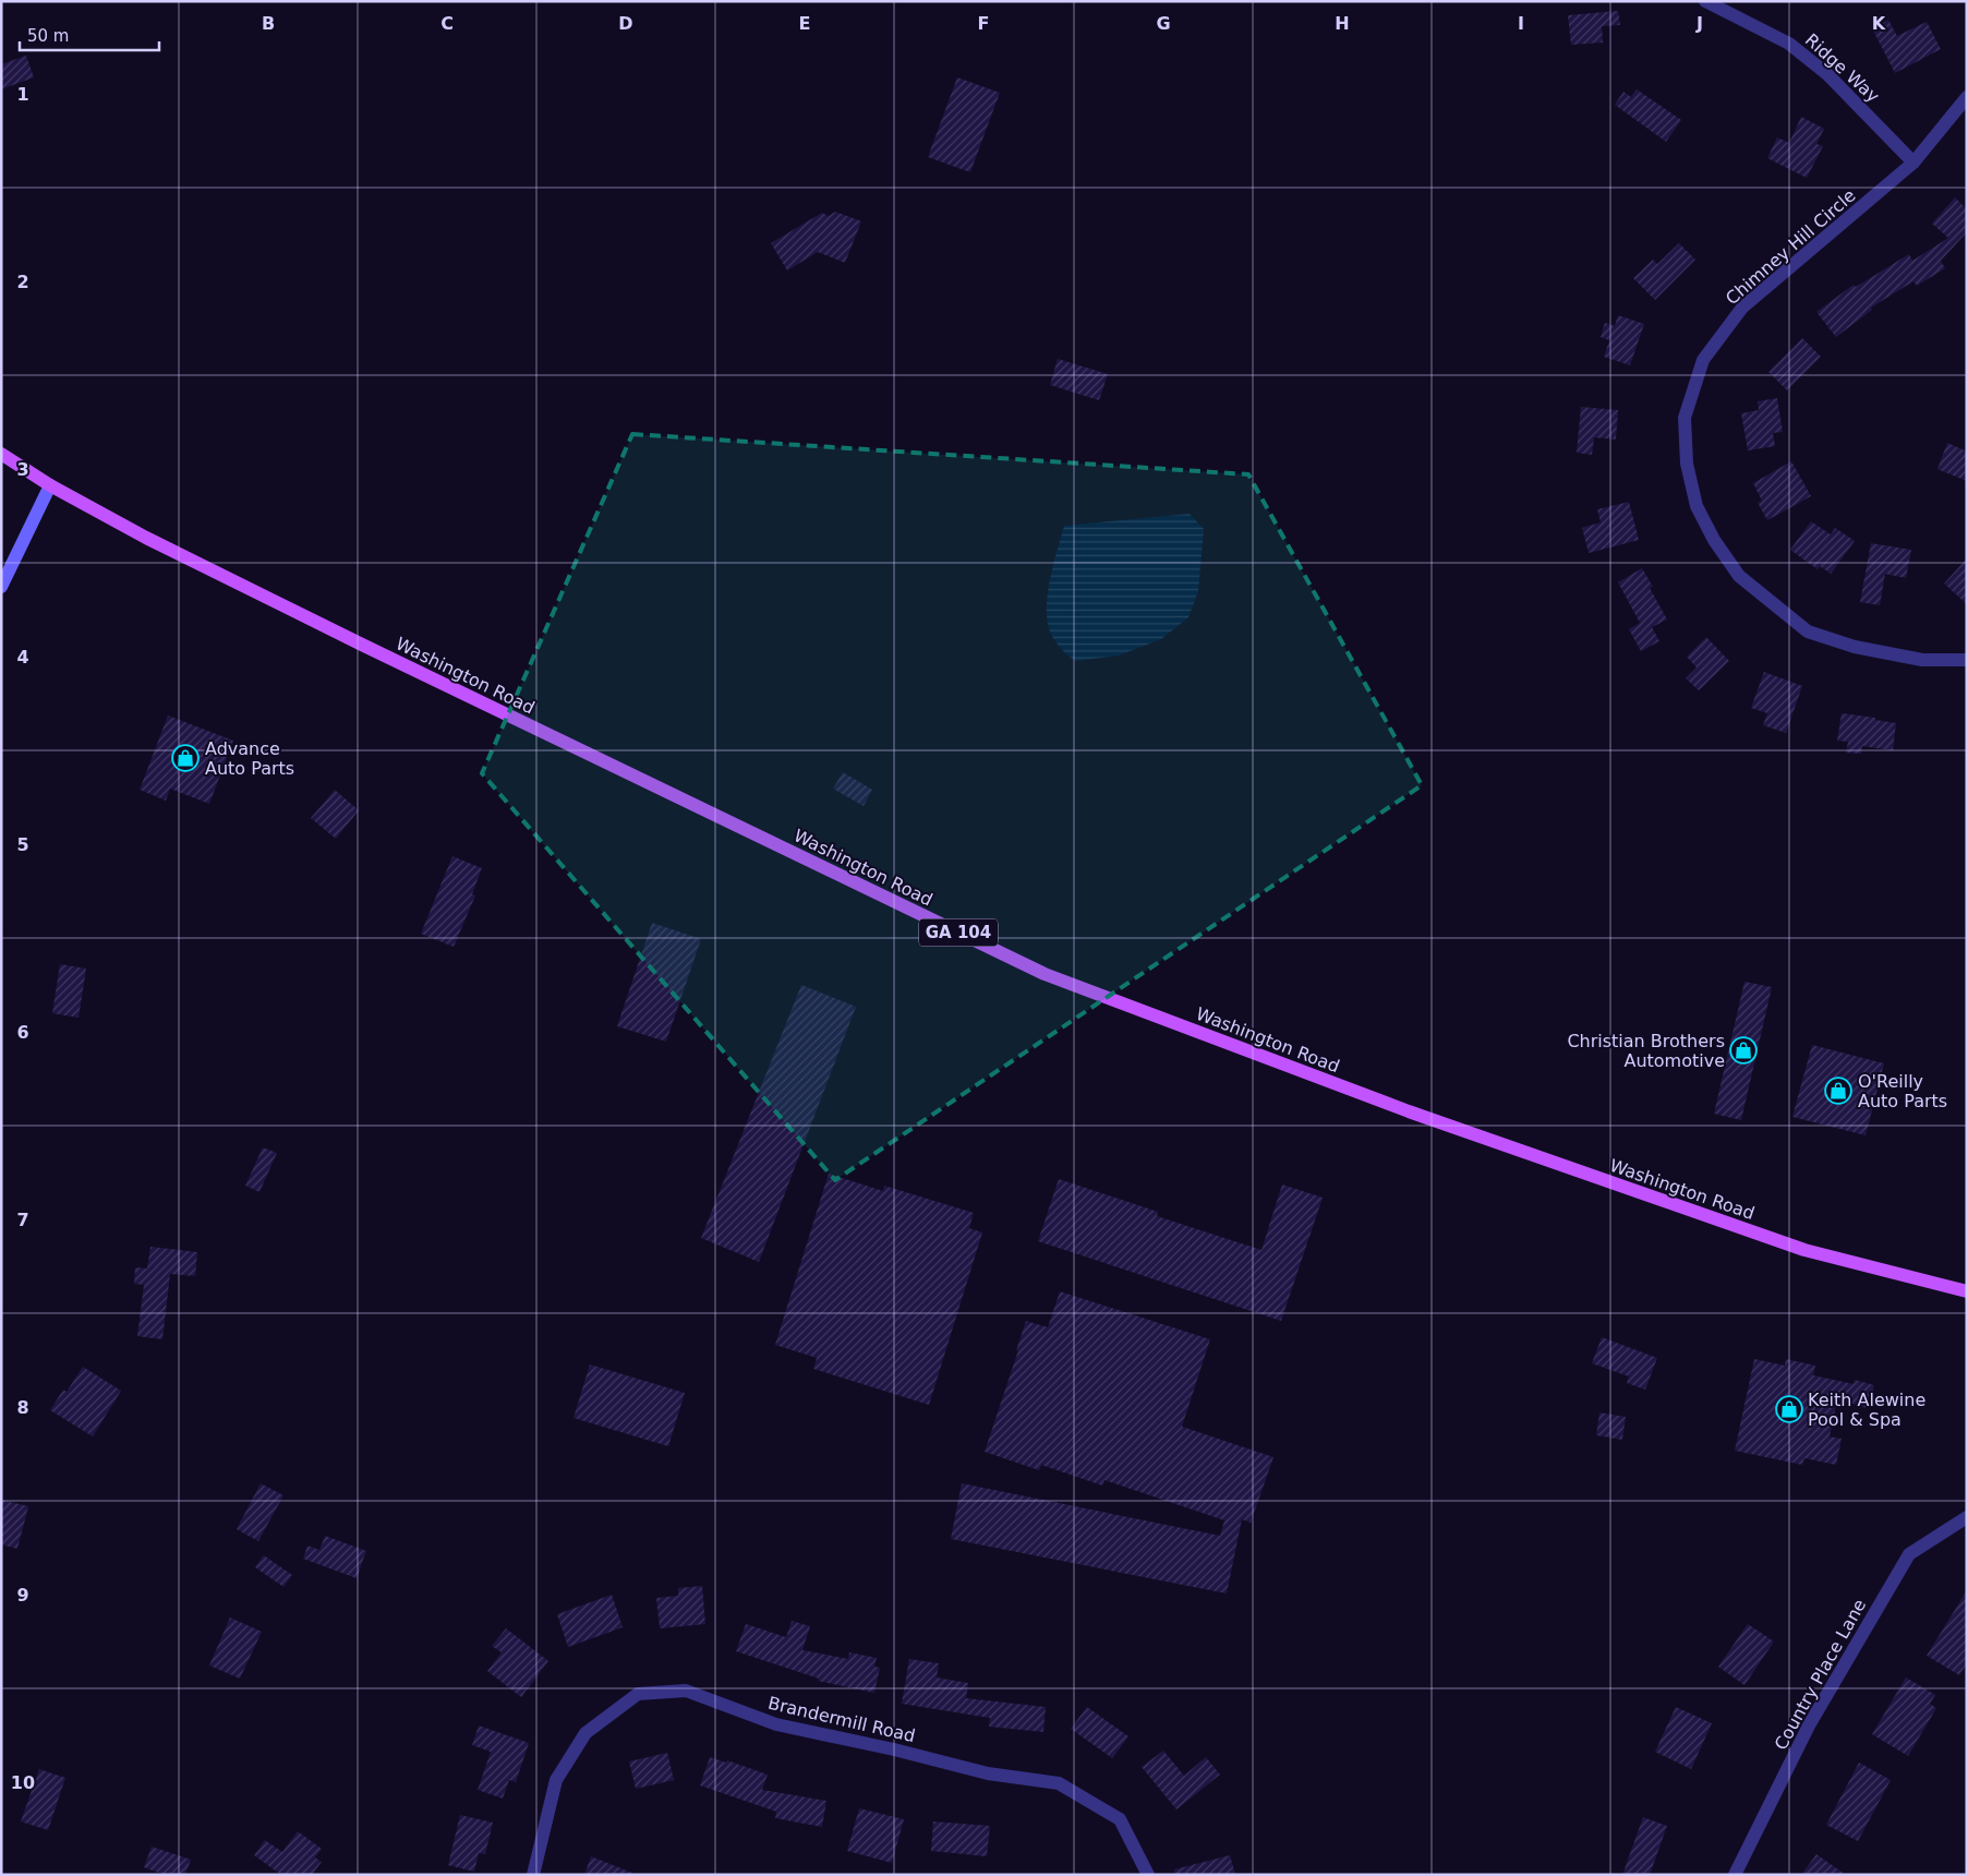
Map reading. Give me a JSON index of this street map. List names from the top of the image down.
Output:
{
  "streets": {
    "main road": ["Washington Road", "GA 104"],
    "street": [
      "Ridge Way",
      "Chimney Hill Circle",
      "Country Place Lane",
      "Brandermill Road"
    ]
  },
  "crossings": [
    ["Ridge Way", "Chimney Hill Circle"]
  ],
  "places": {
    "shop": [
      "Advance Auto Parts",
      "Christian Brothers Automotive",
      "O'Reilly Auto Parts",
      "Keith Alewine Pool & Spa"
    ]
  },
  "scale_bar": "50 m",
  "grid": {
    "columns": [
      "B",
      "C",
      "D",
      "E",
      "F",
      "G",
      "H",
      "I",
      "J",
      "K"
    ],
    "rows": [
      "1",
      "2",
      "3",
      "4",
      "5",
      "6",
      "7",
      "8",
      "9",
      "10"
    ]
  }
}
